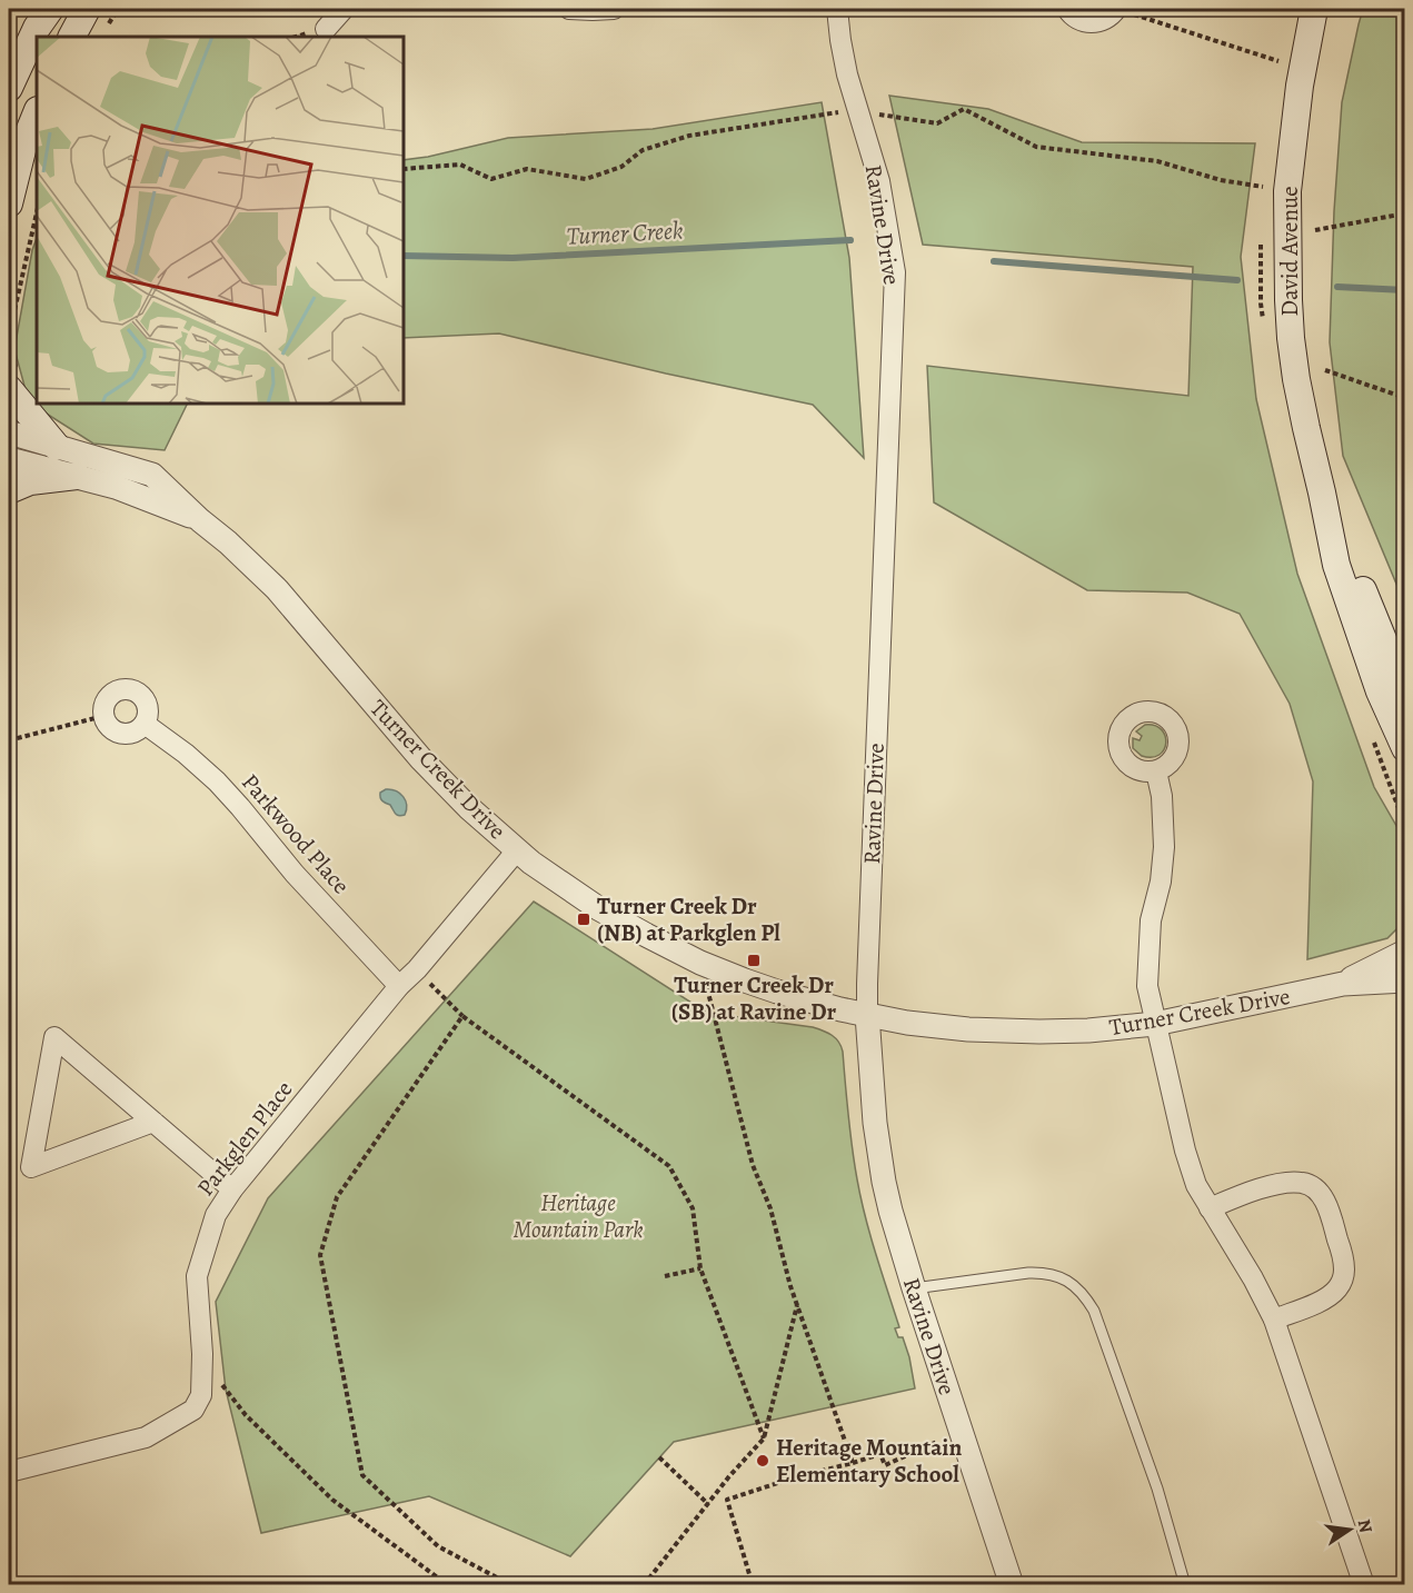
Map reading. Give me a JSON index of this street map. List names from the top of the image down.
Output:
{
  "streets": {
    "main road": ["David Avenue"],
    "street": [
      "Ravine Drive",
      "Turner Creek Drive",
      "Parkwood Place",
      "Parkglen Place"
    ]
  },
  "crossings": [
    ["Ravine Drive", "Turner Creek Drive"],
    ["Turner Creek Drive", "Parkglen Place"],
    ["Parkwood Place", "Parkglen Place"]
  ],
  "water": ["Turner Creek"],
  "parks": ["Heritage Mountain Park"],
  "places": {
    "transit": ["Turner Creek Dr (NB) at Parkglen Pl", "Turner Creek Dr (SB) at Ravine Dr"],
    "other": ["Heritage Mountain Elementary School"]
  },
  "north": "right"
}
